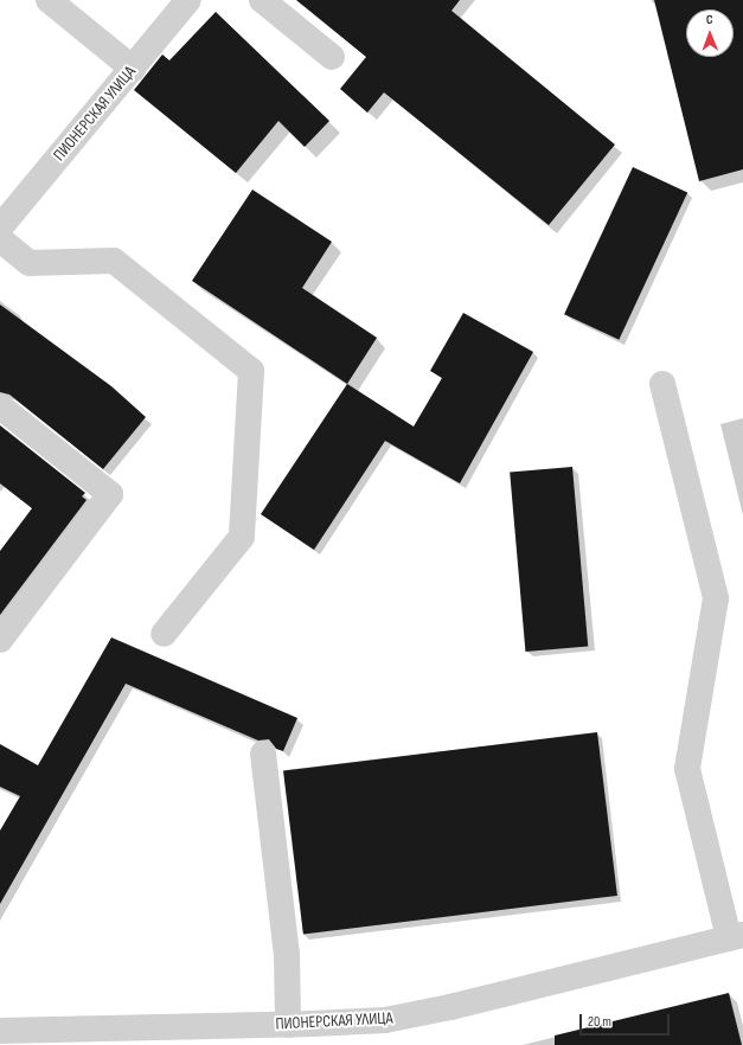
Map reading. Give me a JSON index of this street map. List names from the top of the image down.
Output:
{
  "streets": {
    "street": ["ПИОНЕРСКАЯ УЛИЦА"]
  },
  "scale_bar": "20 m",
  "north": "top"
}
